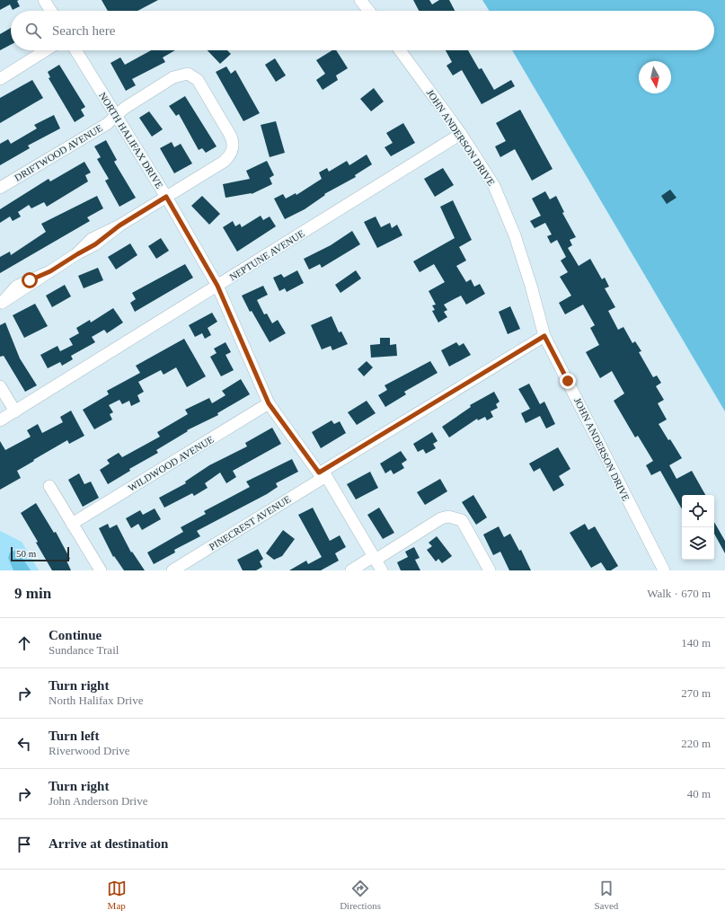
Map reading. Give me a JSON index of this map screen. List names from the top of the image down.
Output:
{
  "streets": {
    "street": [
      "JOHN ANDERSON DRIVE",
      "NORTH HALIFAX DRIVE",
      "DRIFTWOOD AVENUE",
      "NEPTUNE AVENUE",
      "WILDWOOD AVENUE",
      "PINECREST AVENUE"
    ]
  },
  "crossings": [
    ["JOHN ANDERSON DRIVE", "NEPTUNE AVENUE"],
    ["JOHN ANDERSON DRIVE", "PINECREST AVENUE"],
    ["NORTH HALIFAX DRIVE", "DRIFTWOOD AVENUE"],
    ["NORTH HALIFAX DRIVE", "NEPTUNE AVENUE"],
    ["NORTH HALIFAX DRIVE", "WILDWOOD AVENUE"],
    ["NORTH HALIFAX DRIVE", "PINECREST AVENUE"]
  ],
  "scale_bar": "50 m",
  "north": "bottom",
  "page": {
    "search": "Search here",
    "scale": "50 m",
    "heading": ["9 min", "Walk · 670 m"],
    "list": [
      ["Continue", "Sundance Trail", "140 m"],
      ["Turn right", "North Halifax Drive", "270 m"],
      ["Turn left", "Riverwood Drive", "220 m"],
      ["Turn right", "John Anderson Drive", "40 m"],
      "Arrive at destination"
    ],
    "nav": ["Map", "Directions", "Saved"]
  }
}
